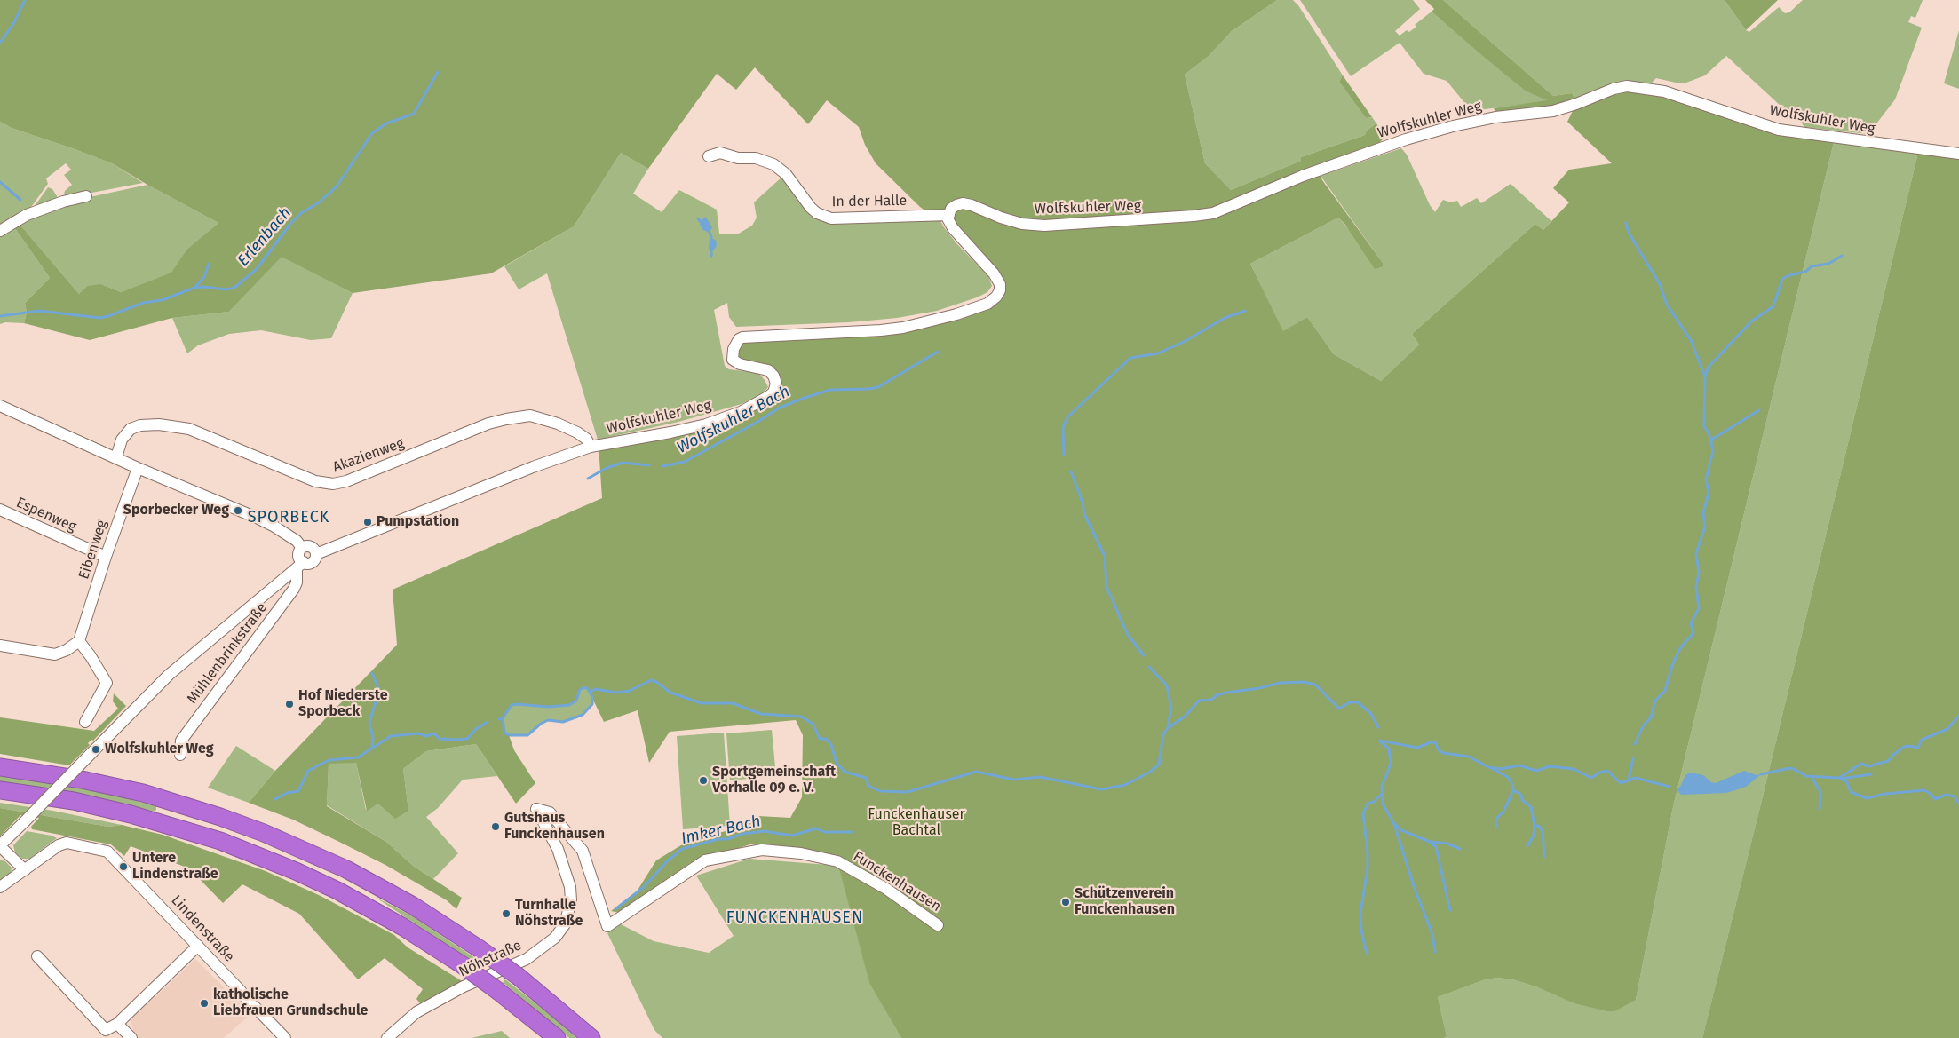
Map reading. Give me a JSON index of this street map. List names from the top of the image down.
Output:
{
  "streets": {
    "street": [
      "Wolfskuhler Weg",
      "In der Halle",
      "Akazienweg",
      "Espenweg",
      "Eibenweg",
      "Mühlenbrinkstraße",
      "Funckenhausen",
      "Lindenstraße",
      "Nöhstraße"
    ]
  },
  "crossings": [
    ["Wolfskuhler Weg", "In der Halle"],
    ["Wolfskuhler Weg", "Akazienweg"],
    ["Wolfskuhler Weg", "Mühlenbrinkstraße"],
    ["Espenweg", "Eibenweg"],
    ["Funckenhausen", "Nöhstraße"]
  ],
  "districts": ["SPORBECK", "FUNCKENHAUSEN"],
  "water": ["Erlenbach", "Wolfskuhler Bach", "Imker Bach"],
  "parks": ["Funckenhauser Bachtal"],
  "places": [
    "Sporbecker Weg",
    "Pumpstation",
    "Hof Niederste Sporbeck",
    "Wolfskuhler Weg",
    "Sportgemeinschaft Vorhalle 09 e. V.",
    "Gutshaus Funckenhausen",
    "Untere Lindenstraße",
    "Schützenverein Funckenhausen",
    "Turnhalle Nöhstraße",
    "katholische Liebfrauen Grundschule"
  ]
}
